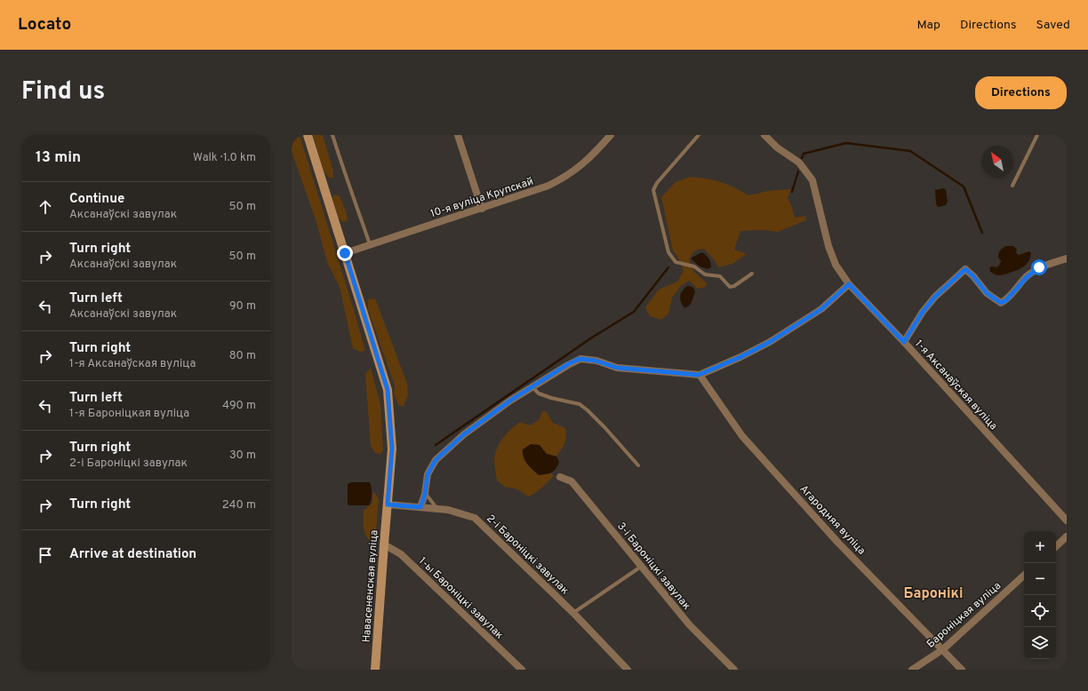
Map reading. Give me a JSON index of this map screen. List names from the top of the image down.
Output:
{
  "streets": {
    "main road": ["Навасененская вуліца"],
    "street": [
      "10-я вуліца Крупскай",
      "1-я Аксанаўская вуліца",
      "Агародняя вуліца",
      "2-і Бароніцкі завулак",
      "3-і Бароніцкі завулак",
      "1-ы Бароніцкі завулак",
      "Бароніцкая вуліца"
    ]
  },
  "crossings": [
    ["10-я вуліца Крупскай", "Навасененская вуліца"],
    ["Агародняя вуліца", "Бароніцкая вуліца"],
    ["2-і Бароніцкі завулак", "Навасененская вуліца"],
    ["Навасененская вуліца", "1-ы Бароніцкі завулак"]
  ],
  "districts": ["Баронікі"],
  "north": "top left",
  "page": {
    "header": "Locato",
    "nav": ["Map", "Directions", "Saved"],
    "title": "Find us",
    "buttons": "Directions",
    "heading": ["13 min", "Walk · 1.0 km"],
    "list": [
      ["Continue", "Аксанаўскі завулак", "50 m"],
      ["Turn right", "Аксанаўскі завулак", "50 m"],
      ["Turn left", "Аксанаўскі завулак", "90 m"],
      ["Turn right", "1-я Аксанаўская вуліца", "80 m"],
      ["Turn left", "1-я Бароніцкая вуліца", "490 m"],
      ["Turn right", "2-і Бароніцкі завулак", "30 m"],
      ["Turn right", "240 m"],
      "Arrive at destination"
    ],
    "map_buttons": ["+", "−"]
  }
}
